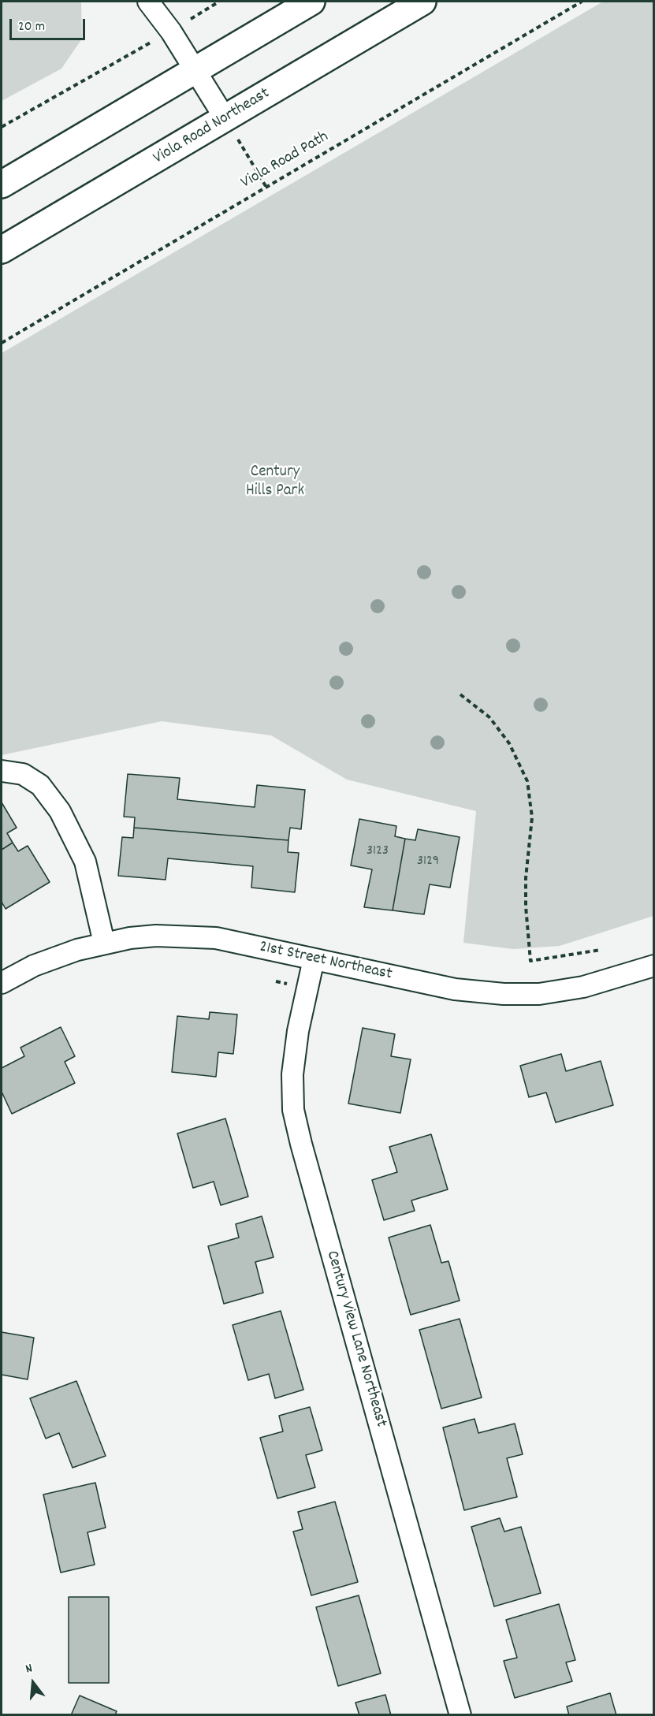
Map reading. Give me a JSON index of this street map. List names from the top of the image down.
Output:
{
  "streets": {
    "main road": ["Viola Road Northeast"],
    "street": ["21st Street Northeast", "Century View Lane Northeast"],
    "path": ["Viola Road Path"]
  },
  "crossings": [
    ["21st Street Northeast", "Century View Lane Northeast"]
  ],
  "parks": ["Century Hills Park"],
  "house_numbers": ["3123", "3129"],
  "scale_bar": "20 m",
  "north": "top"
}
